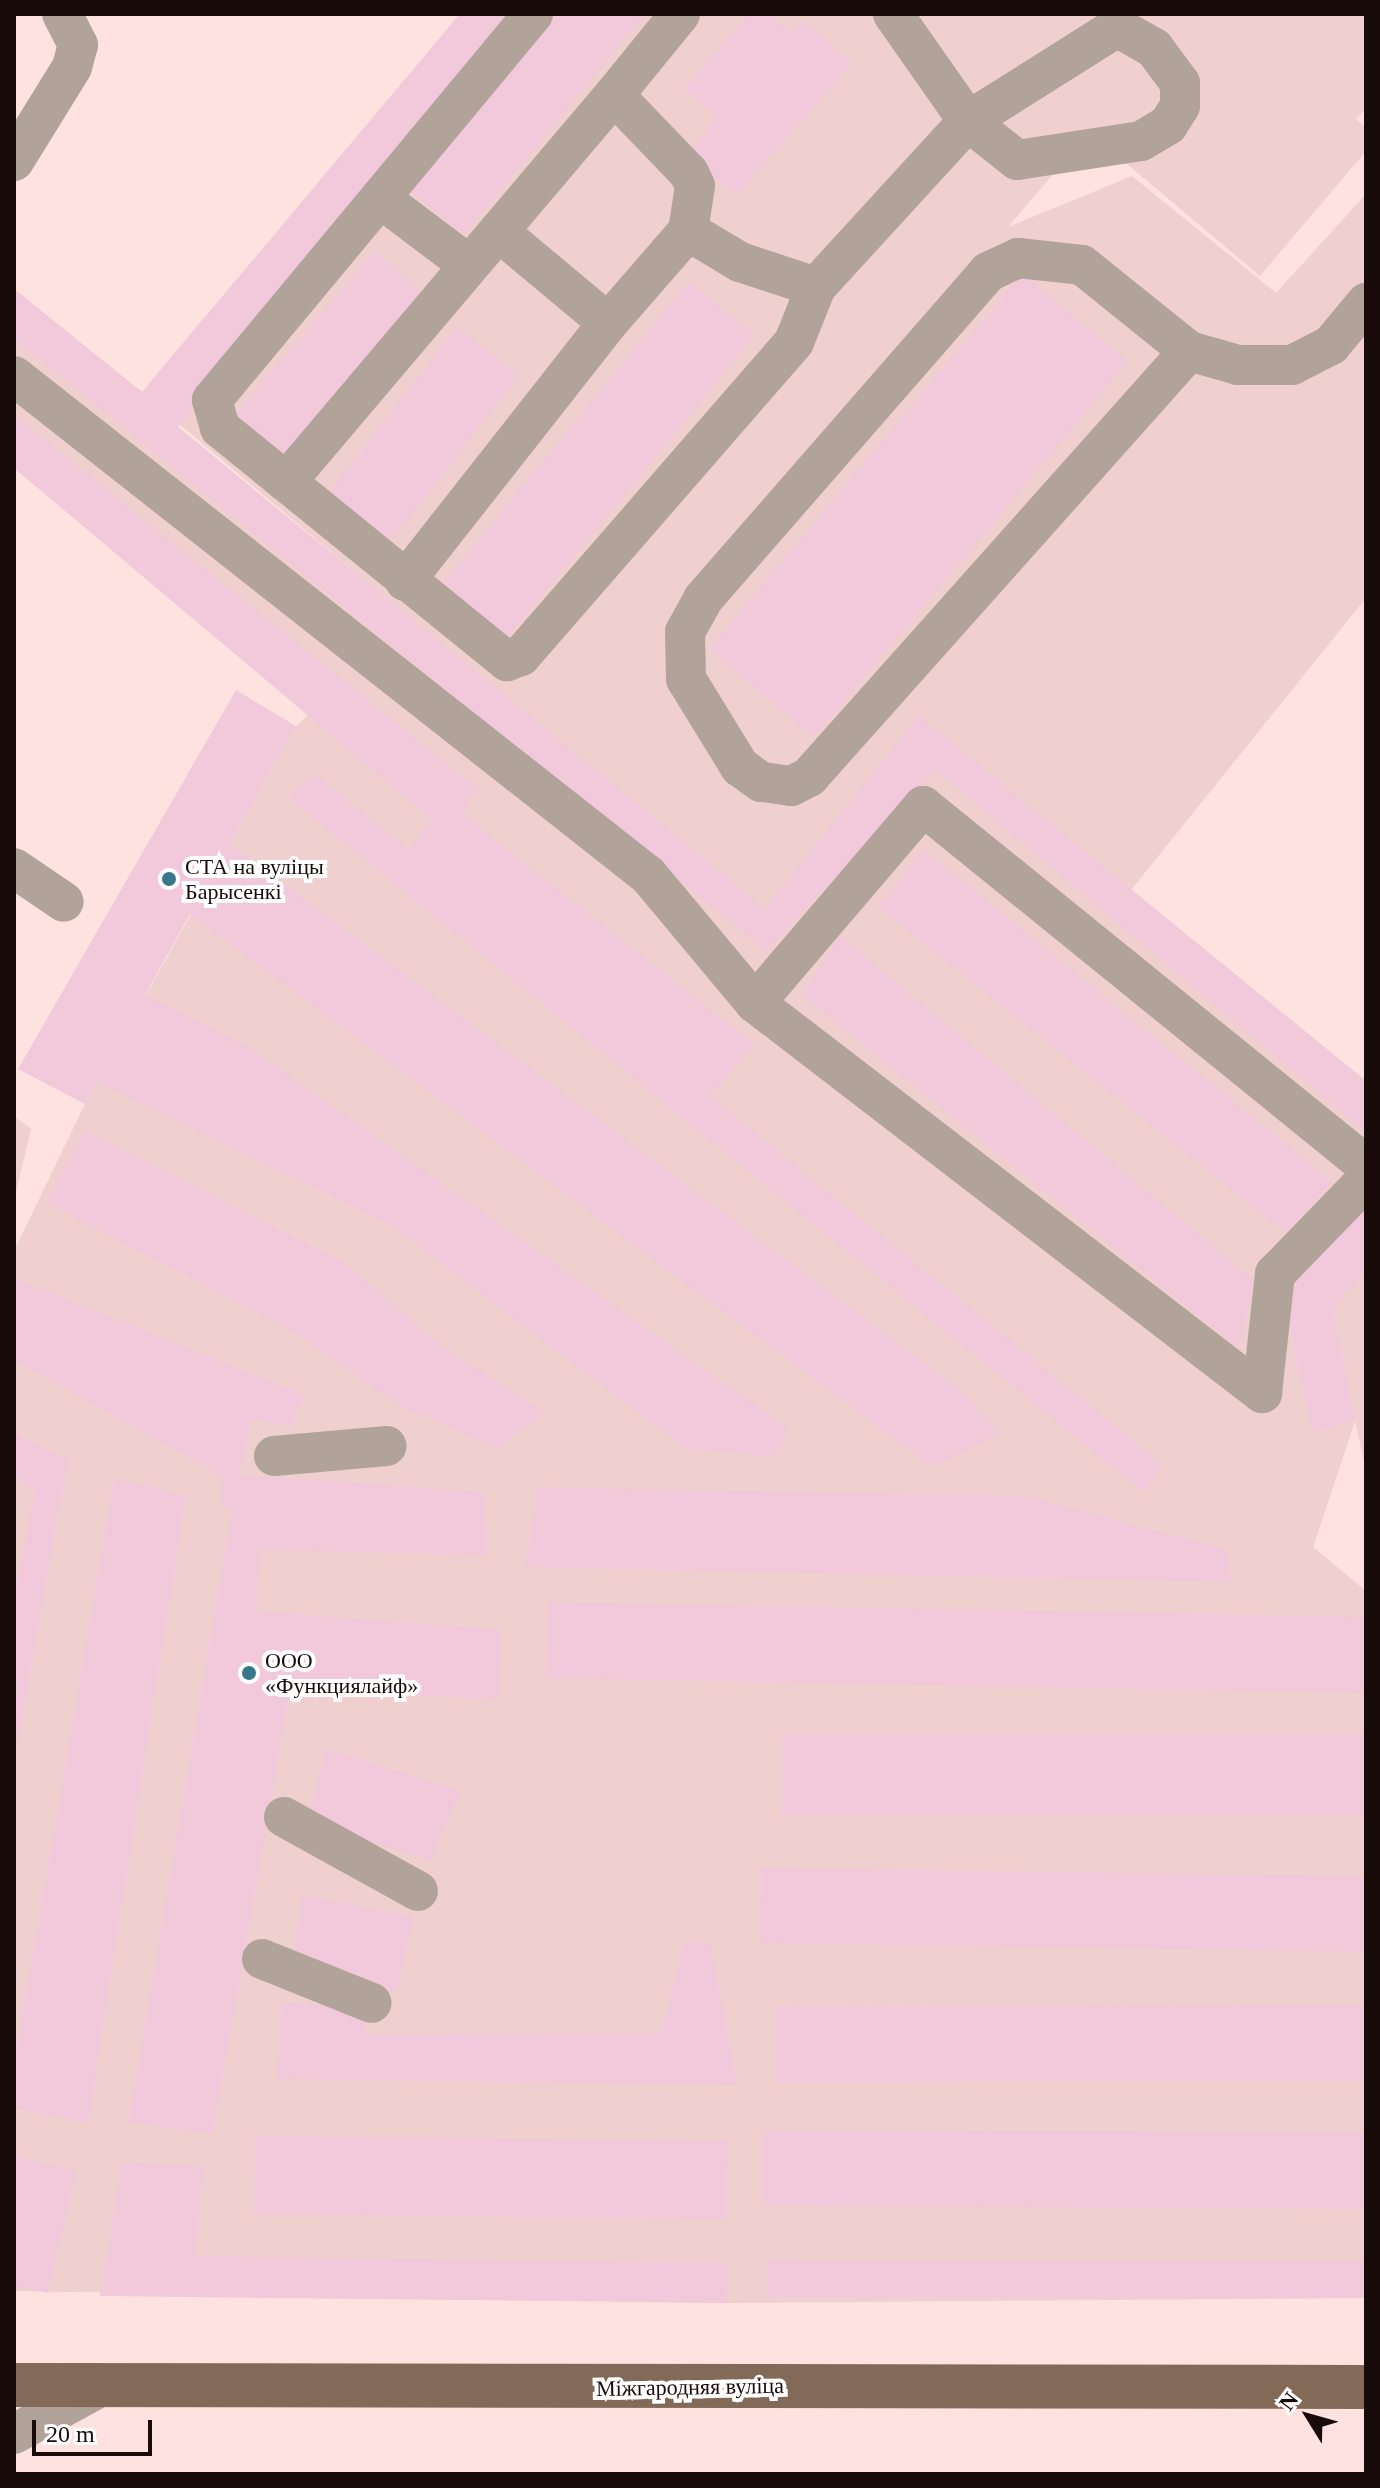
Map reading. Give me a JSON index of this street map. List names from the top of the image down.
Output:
{
  "streets": {
    "main road": ["Міжгародняя вуліца"]
  },
  "places": ["СТА на вуліцы Барысенкі", "ООО «Функциялайф»"],
  "scale_bar": "20 m",
  "north": "top left"
}
